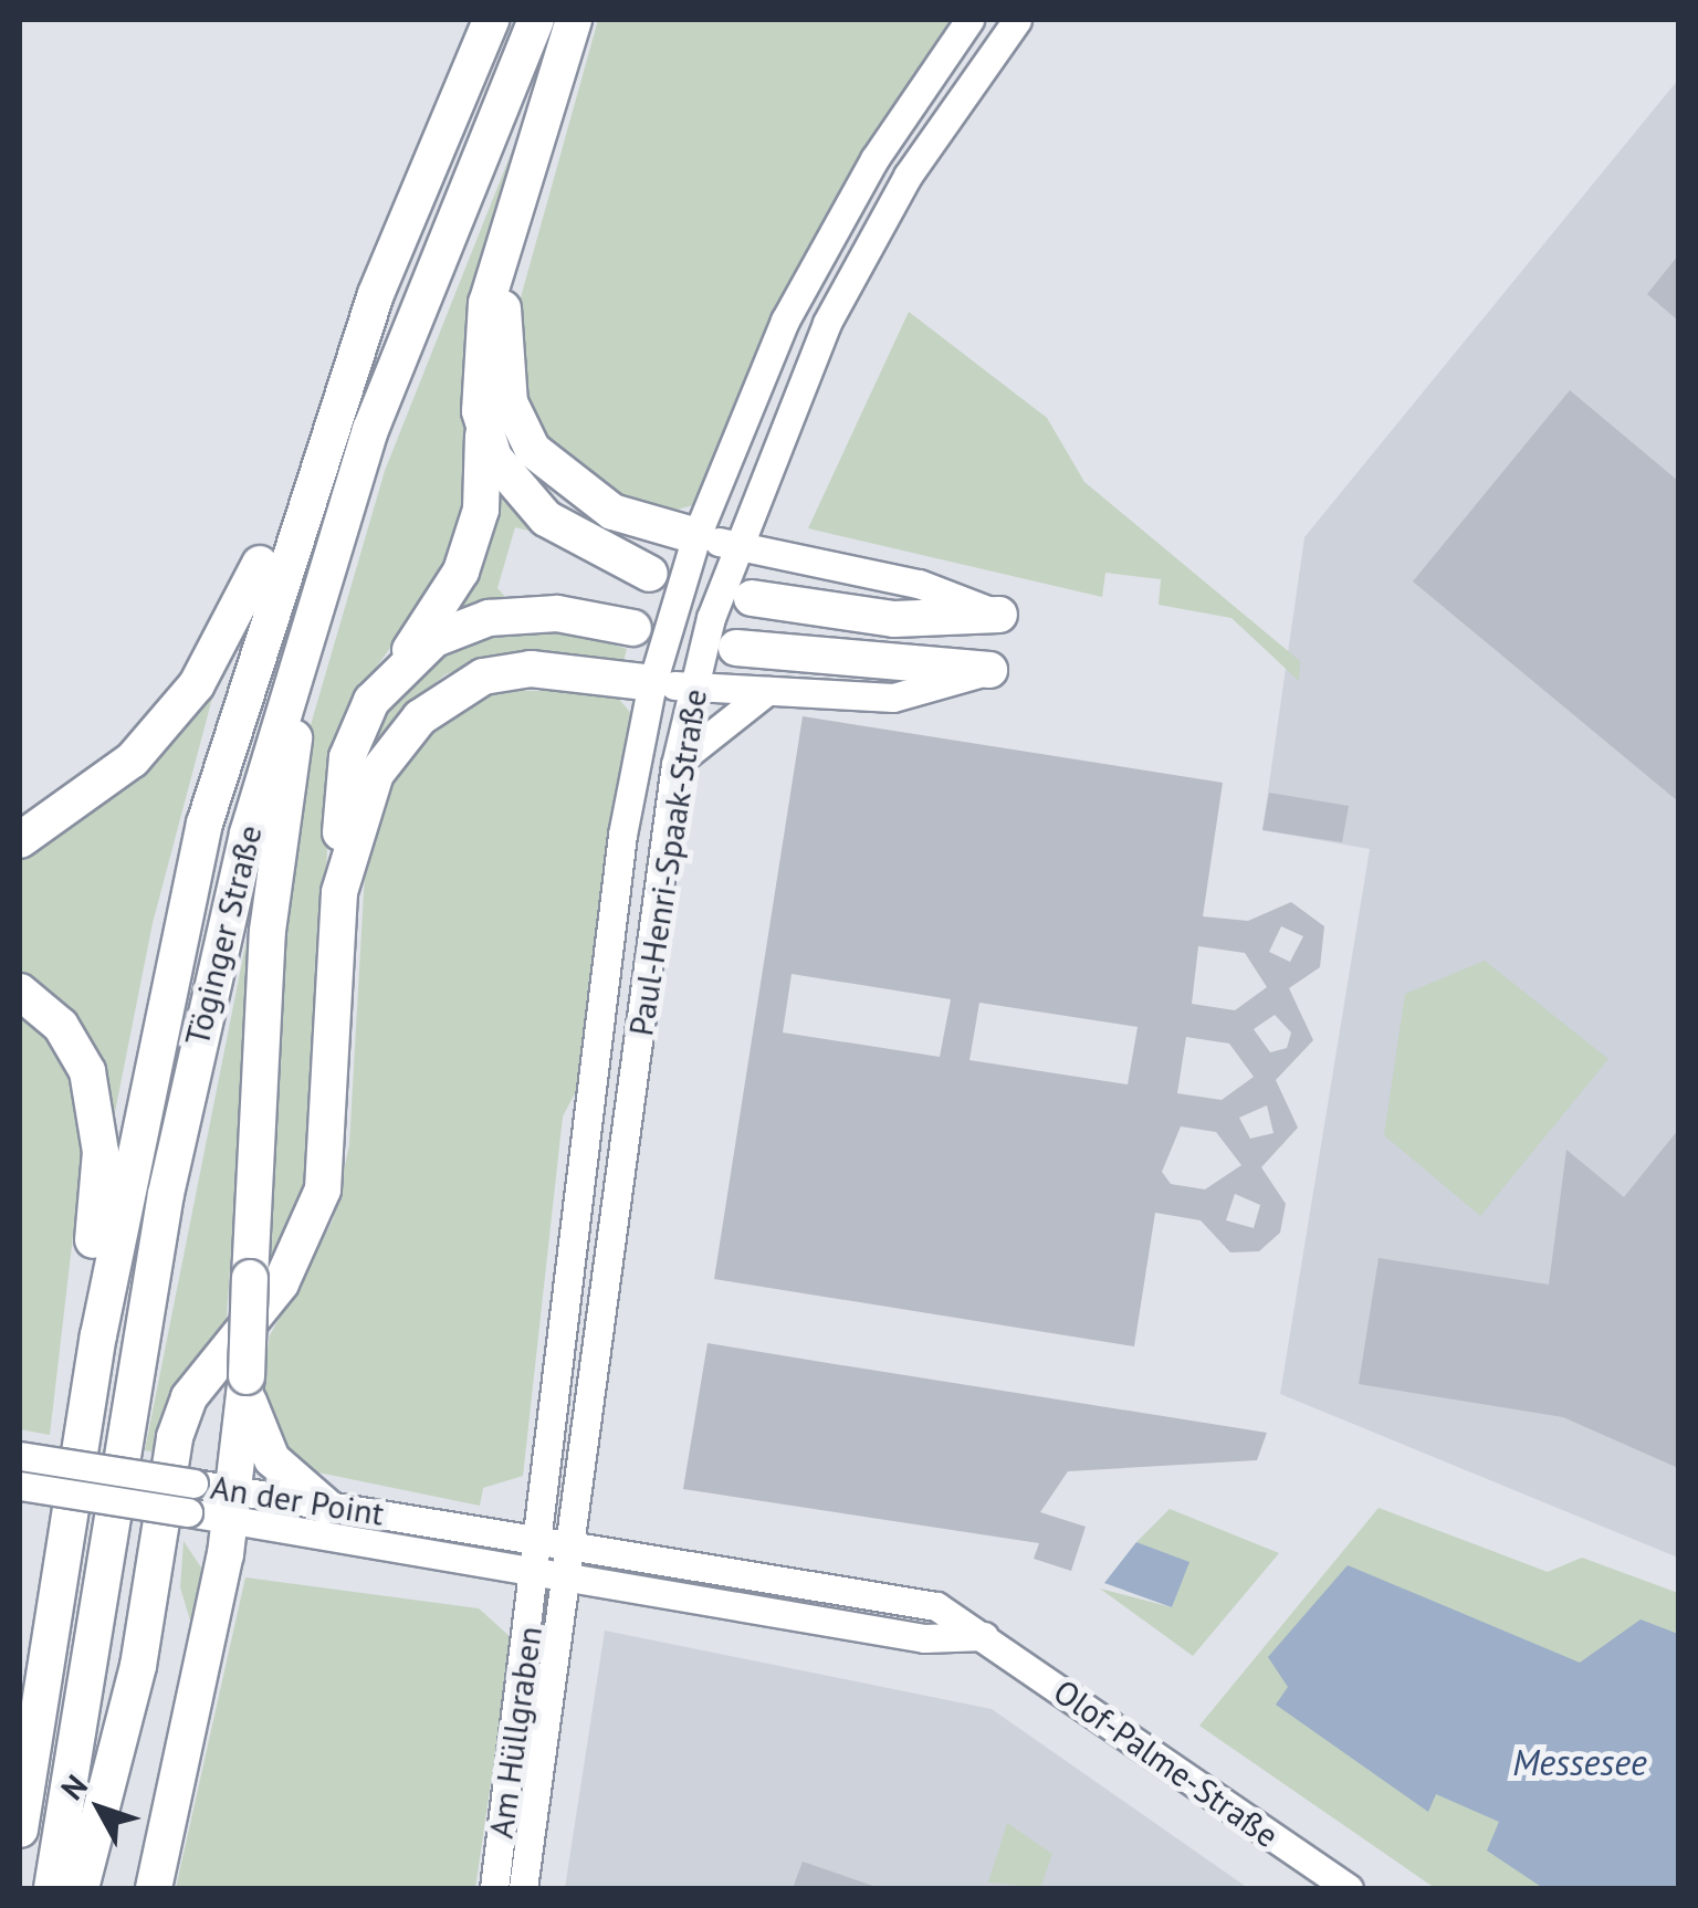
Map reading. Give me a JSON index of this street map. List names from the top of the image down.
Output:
{
  "streets": {
    "highway": ["Töginger Straße"],
    "main road": [
      "Paul-Henri-Spaak-Straße",
      "An der Point",
      "Am Hüllgraben",
      "Olof-Palme-Straße"
    ]
  },
  "crossings": [
    ["Paul-Henri-Spaak-Straße", "An der Point"],
    ["Paul-Henri-Spaak-Straße", "Am Hüllgraben"],
    ["Paul-Henri-Spaak-Straße", "Olof-Palme-Straße"],
    ["An der Point", "Am Hüllgraben"],
    ["An der Point", "Olof-Palme-Straße"]
  ],
  "water": ["Messesee"],
  "north": "top left"
}
